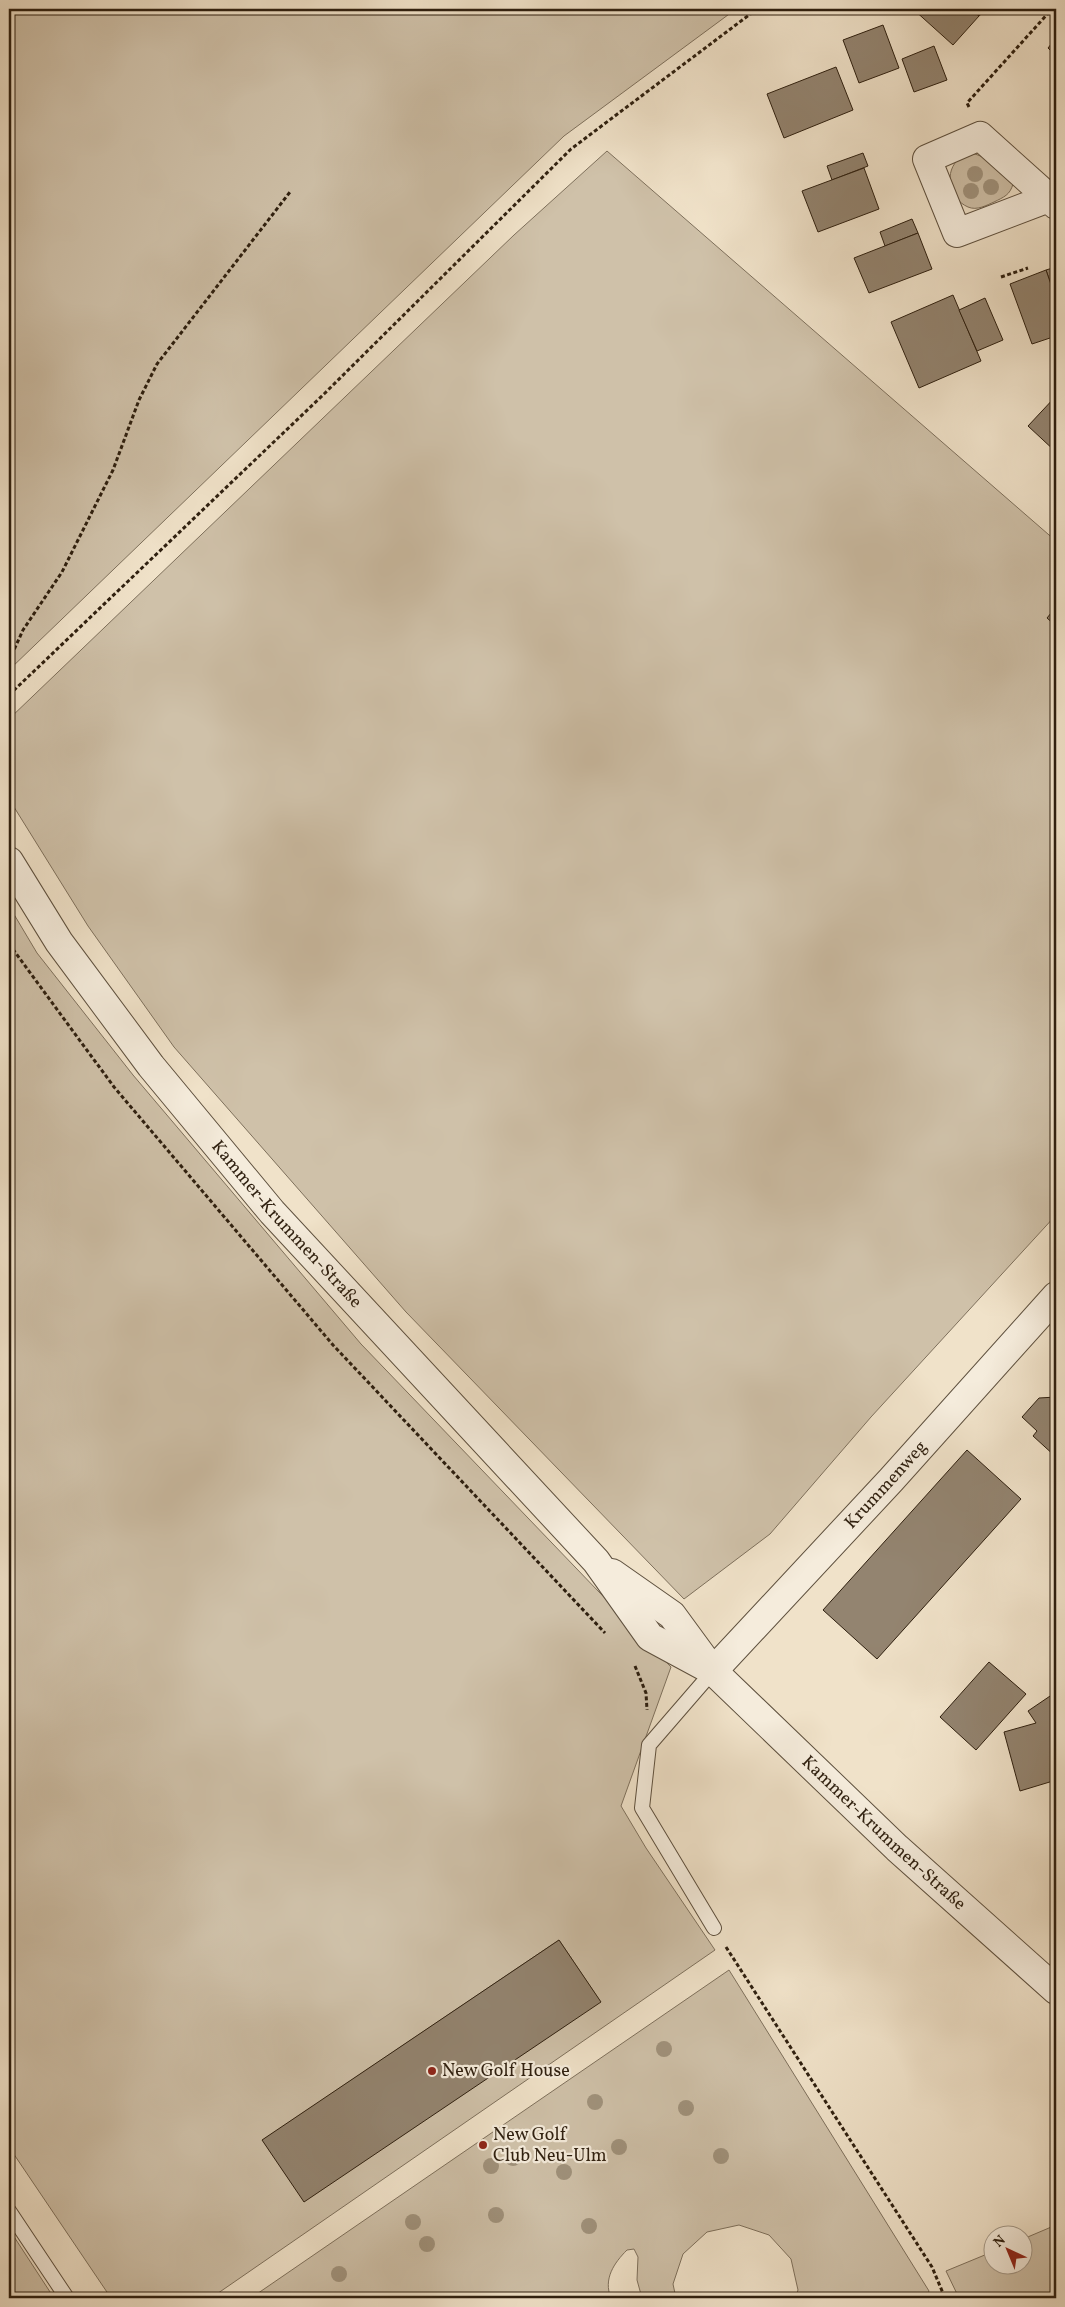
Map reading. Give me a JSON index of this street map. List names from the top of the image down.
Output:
{
  "streets": {
    "street": ["Kammer-Krummen-Straße", "Krummenweg"]
  },
  "crossings": [
    ["Kammer-Krummen-Straße", "Krummenweg"]
  ],
  "places": ["New Golf House", "New Golf Club Neu-Ulm"],
  "north": "top left"
}
